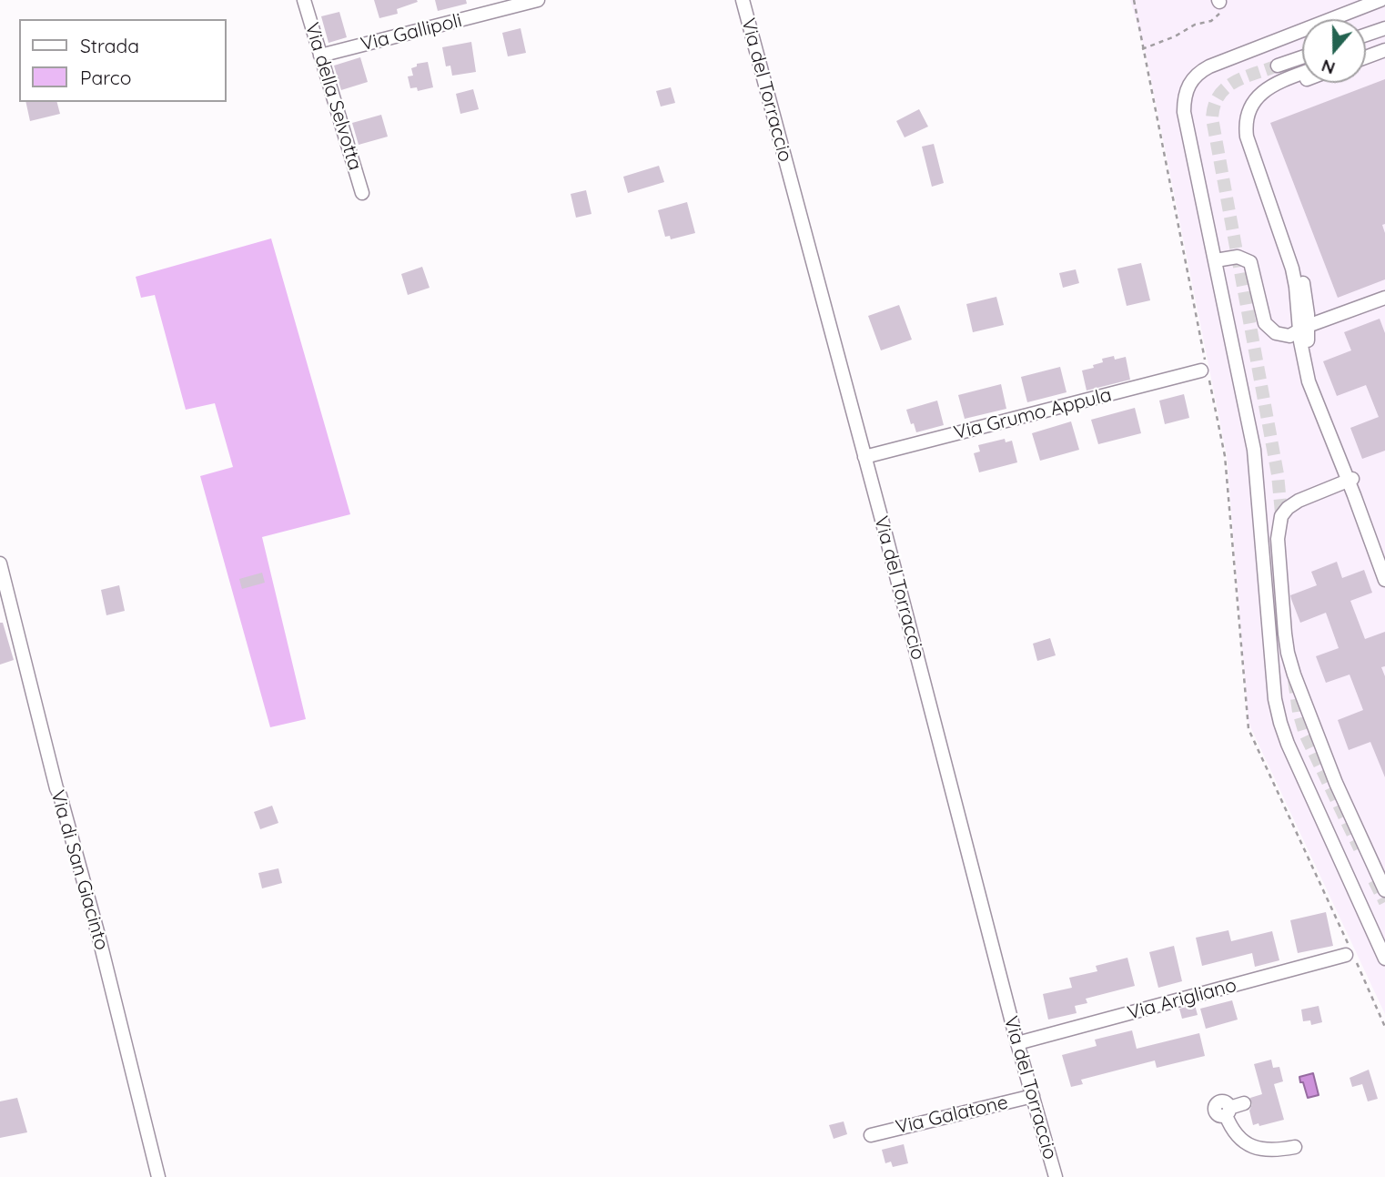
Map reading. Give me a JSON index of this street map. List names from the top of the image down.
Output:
{
  "streets": {
    "street": [
      "Via Gallipoli",
      "Via del Torraccio",
      "Via della Selvotta",
      "Via Grumo Appula",
      "Via di San Giacinto",
      "Via Arigliano",
      "Via Galatone"
    ]
  },
  "crossings": [
    ["Via Gallipoli", "Via della Selvotta"],
    ["Via del Torraccio", "Via Grumo Appula"],
    ["Via del Torraccio", "Via Arigliano"],
    ["Via del Torraccio", "Via Galatone"]
  ],
  "legend": ["Strada", "Parco"],
  "north": "bottom"
}
